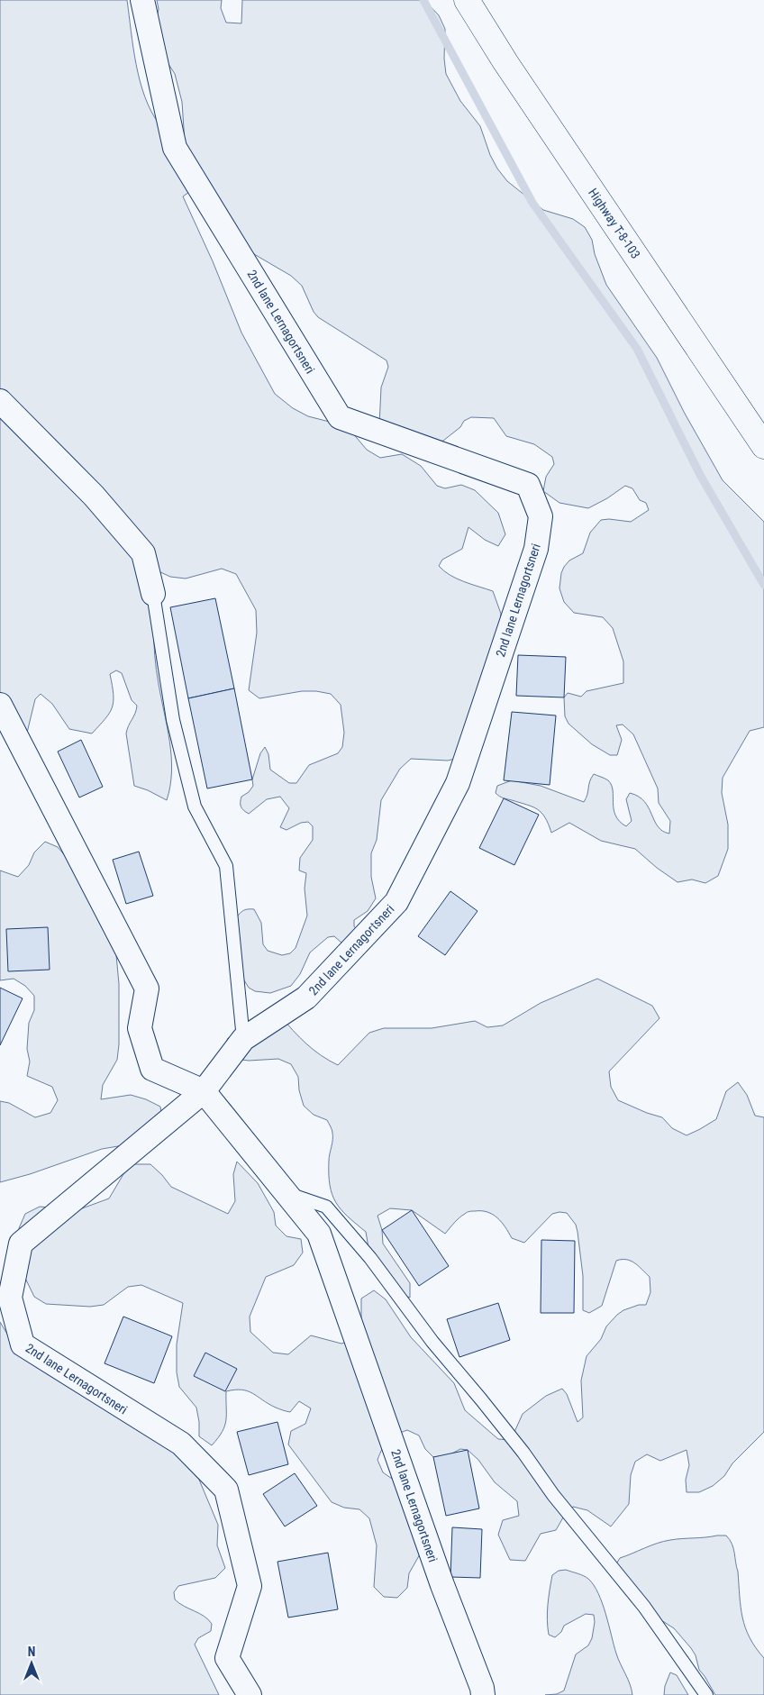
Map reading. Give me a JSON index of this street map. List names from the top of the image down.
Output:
{
  "streets": {
    "street": ["Highway T-8-103", "2nd lane Lernagortsneri"]
  },
  "north": "top"
}
